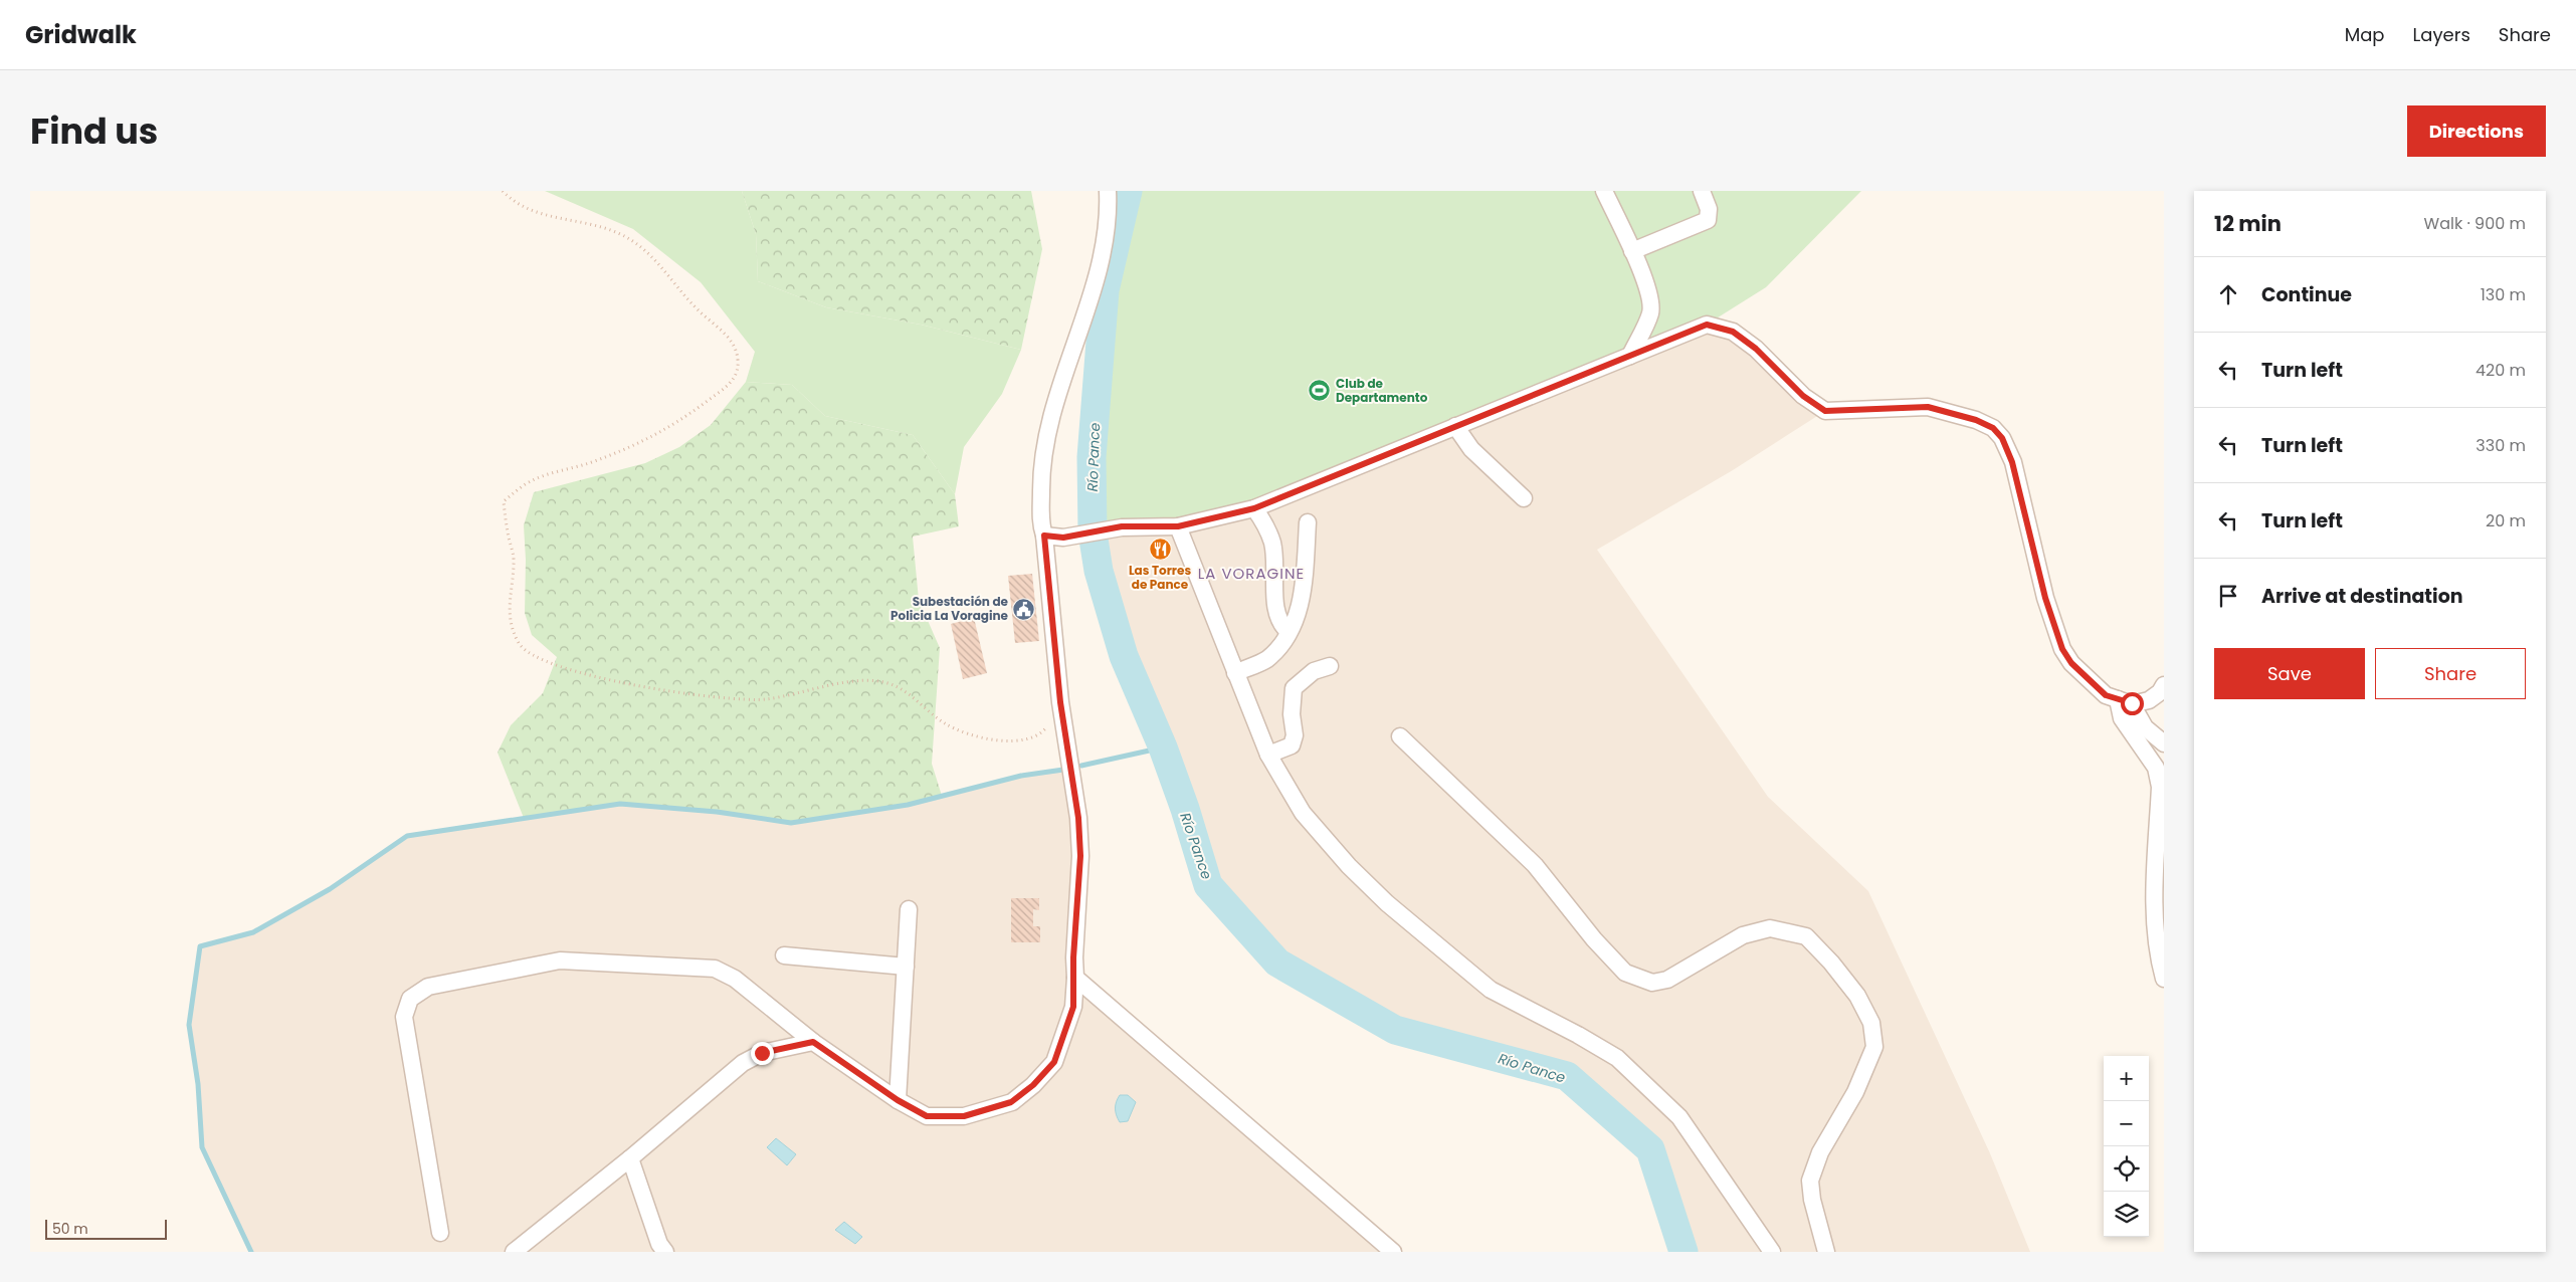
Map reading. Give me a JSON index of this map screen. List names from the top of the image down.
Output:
{
  "districts": ["LA VORAGINE"],
  "water": ["Río Pance"],
  "places": {
    "sports": ["Club de Departamento"],
    "restaurant": ["Las Torres de Pance"],
    "public building": ["Subestación de Policia La Voragine"]
  },
  "scale_bar": "50 m",
  "page": {
    "header": "Gridwalk",
    "nav": ["Map", "Layers", "Share"],
    "title": "Find us",
    "buttons": [
      "Directions",
      ["Save", "Share"]
    ],
    "heading": ["12 min", "Walk · 900 m"],
    "list": [
      ["Continue", "130 m"],
      ["Turn left", "420 m"],
      ["Turn left", "330 m"],
      ["Turn left", "20 m"],
      "Arrive at destination"
    ],
    "map_buttons": ["+", "−"],
    "scale": "50 m"
  }
}
